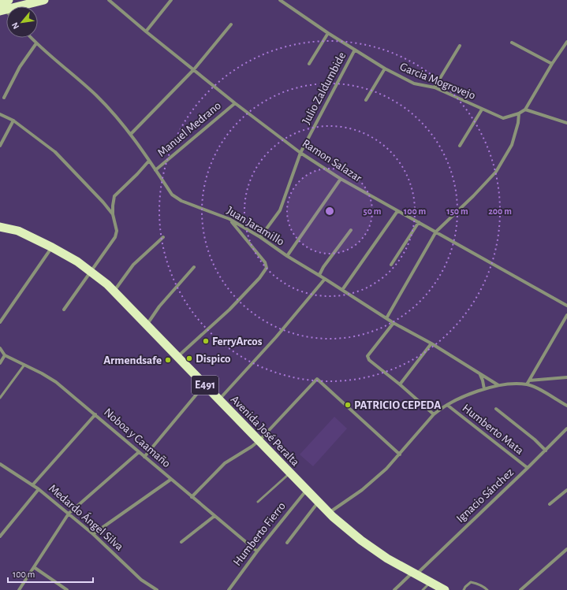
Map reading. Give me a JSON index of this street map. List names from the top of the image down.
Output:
{
  "streets": {
    "highway": ["E491", "Avenida José Peralta"],
    "street": [
      "Garcia Mogrovejo",
      "Julio Zaldumbide",
      "Manuel Medrano",
      "Ramon Salazar",
      "Juan Jaramillo",
      "Humberto Mata",
      "Noboa y Caamaño",
      "Ignacio Sánchez",
      "Medardo Ángel Silva",
      "Humberto Fierro"
    ]
  },
  "crossings": [
    ["Garcia Mogrovejo", "Julio Zaldumbide"],
    ["Julio Zaldumbide", "Ramon Salazar"],
    ["Julio Zaldumbide", "Juan Jaramillo"],
    ["Manuel Medrano", "Ramon Salazar"],
    ["Manuel Medrano", "Juan Jaramillo"],
    ["Humberto Mata", "Ignacio Sánchez"],
    ["Avenida José Peralta", "Ignacio Sánchez"],
    ["Avenida José Peralta", "Humberto Fierro"],
    ["Noboa y Caamaño", "Humberto Fierro"]
  ],
  "places": [
    "FerryArcos",
    "Dispico",
    "Armendsafe",
    "PATRICIO CEPEDA"
  ],
  "scale_bar": "100 m",
  "north": "bottom left",
  "rings": [
    "50 m",
    "100 m",
    "150 m",
    "200 m"
  ]
}
